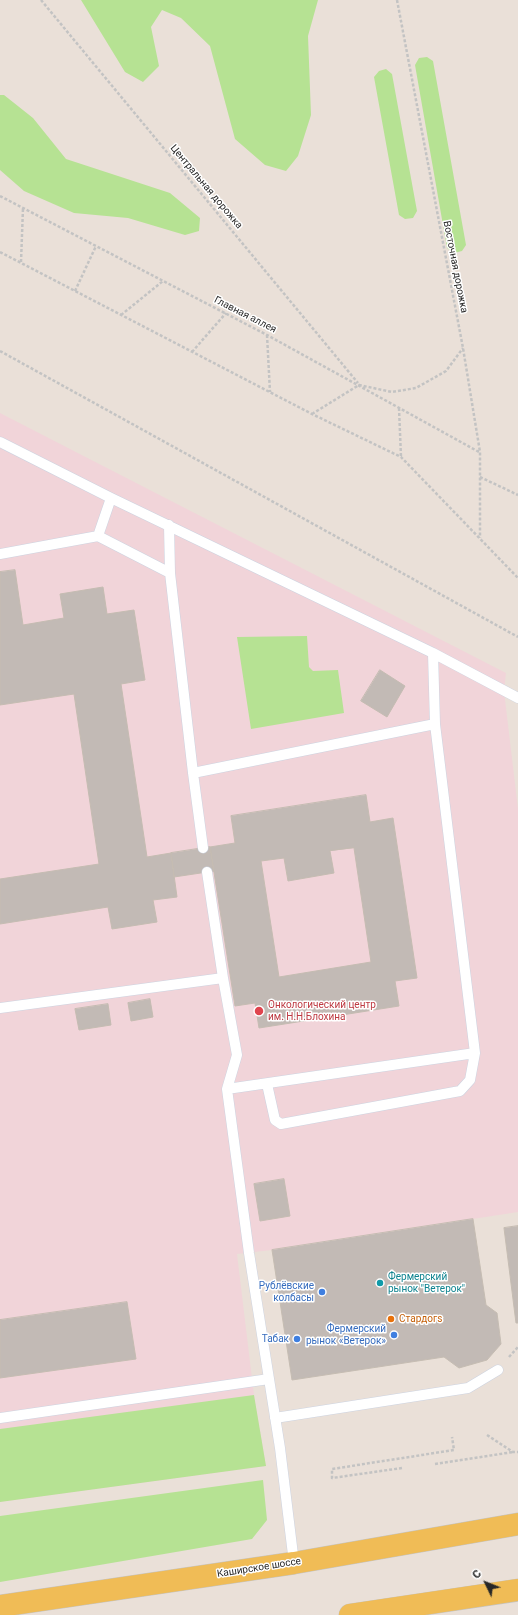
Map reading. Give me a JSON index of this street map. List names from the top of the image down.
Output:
{
  "streets": {
    "main road": ["Каширское шоссе"],
    "path": ["Центральная дорожка", "Восточная дорожка", "Главная аллея"]
  },
  "crossings": [
    ["Центральная дорожка", "Главная аллея"],
    ["Восточная дорожка", "Главная аллея"]
  ],
  "places": [
    "Онкологический центр им. Н.Н.Блохина",
    "Фермерский рынок \"Ветерок\"",
    "Рублёвские колбасы",
    "Стардогs",
    "Фермерский рынок «Ветерок»",
    "Табак"
  ],
  "north": "top left"
}
